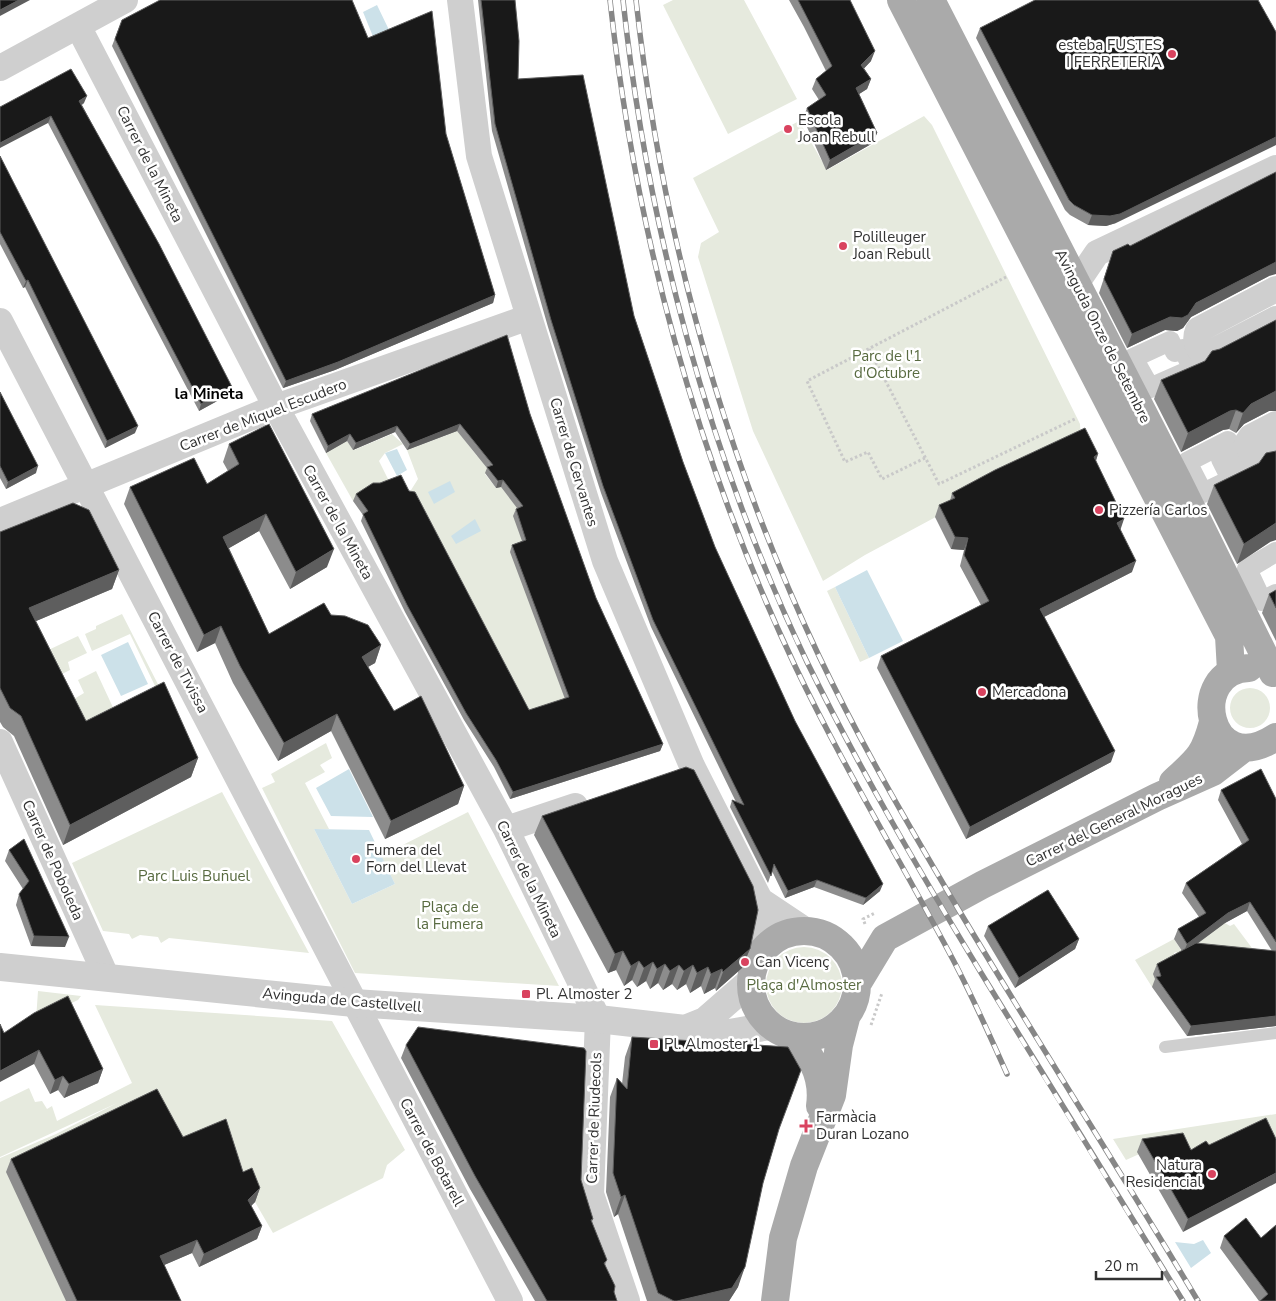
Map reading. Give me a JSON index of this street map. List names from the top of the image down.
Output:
{
  "streets": {
    "main road": ["Avinguda Onze de Setembre", "Carrer del General Moragues"],
    "street": [
      "Carrer de la Mineta",
      "Carrer de Miquel Escudero",
      "Carrer de Cervantes",
      "Carrer de Tivissa",
      "Carrer de Poboleda",
      "Avinguda de Castellvell",
      "Carrer de Riudecols",
      "Carrer de Botarell"
    ]
  },
  "crossings": [
    ["Carrer de la Mineta", "Carrer de Miquel Escudero"],
    ["Carrer de la Mineta", "Avinguda de Castellvell"],
    ["Carrer de la Mineta", "Carrer de Riudecols"],
    ["Carrer de Miquel Escudero", "Carrer de Cervantes"],
    ["Carrer de Miquel Escudero", "Carrer de Tivissa"],
    ["Carrer de Cervantes", "Avinguda de Castellvell"],
    ["Carrer de Tivissa", "Avinguda de Castellvell"],
    ["Carrer de Tivissa", "Carrer de Botarell"],
    ["Carrer de Poboleda", "Avinguda de Castellvell"],
    ["Avinguda de Castellvell", "Carrer de Riudecols"],
    ["Avinguda de Castellvell", "Carrer de Botarell"]
  ],
  "districts": ["la Mineta"],
  "parks": [
    "Parc de l'1 d'Octubre",
    "Parc Luis Buñuel",
    "Plaça de la Fumera",
    "Plaça d'Almoster"
  ],
  "places": {
    "other": [
      "esteba FUSTES I FERRETERIA",
      "Escola Joan Rebull",
      "Polilleuger Joan Rebull",
      "Pizzería Carlos",
      "Mercadona",
      "Fumera del Forn del Llevat",
      "Can Vicenç",
      "Natura Residencial"
    ],
    "transit": ["Pl. Almoster 2", "Pl. Almoster 1"],
    "health": ["Farmàcia Duran Lozano"]
  },
  "scale_bar": "20 m"
}
